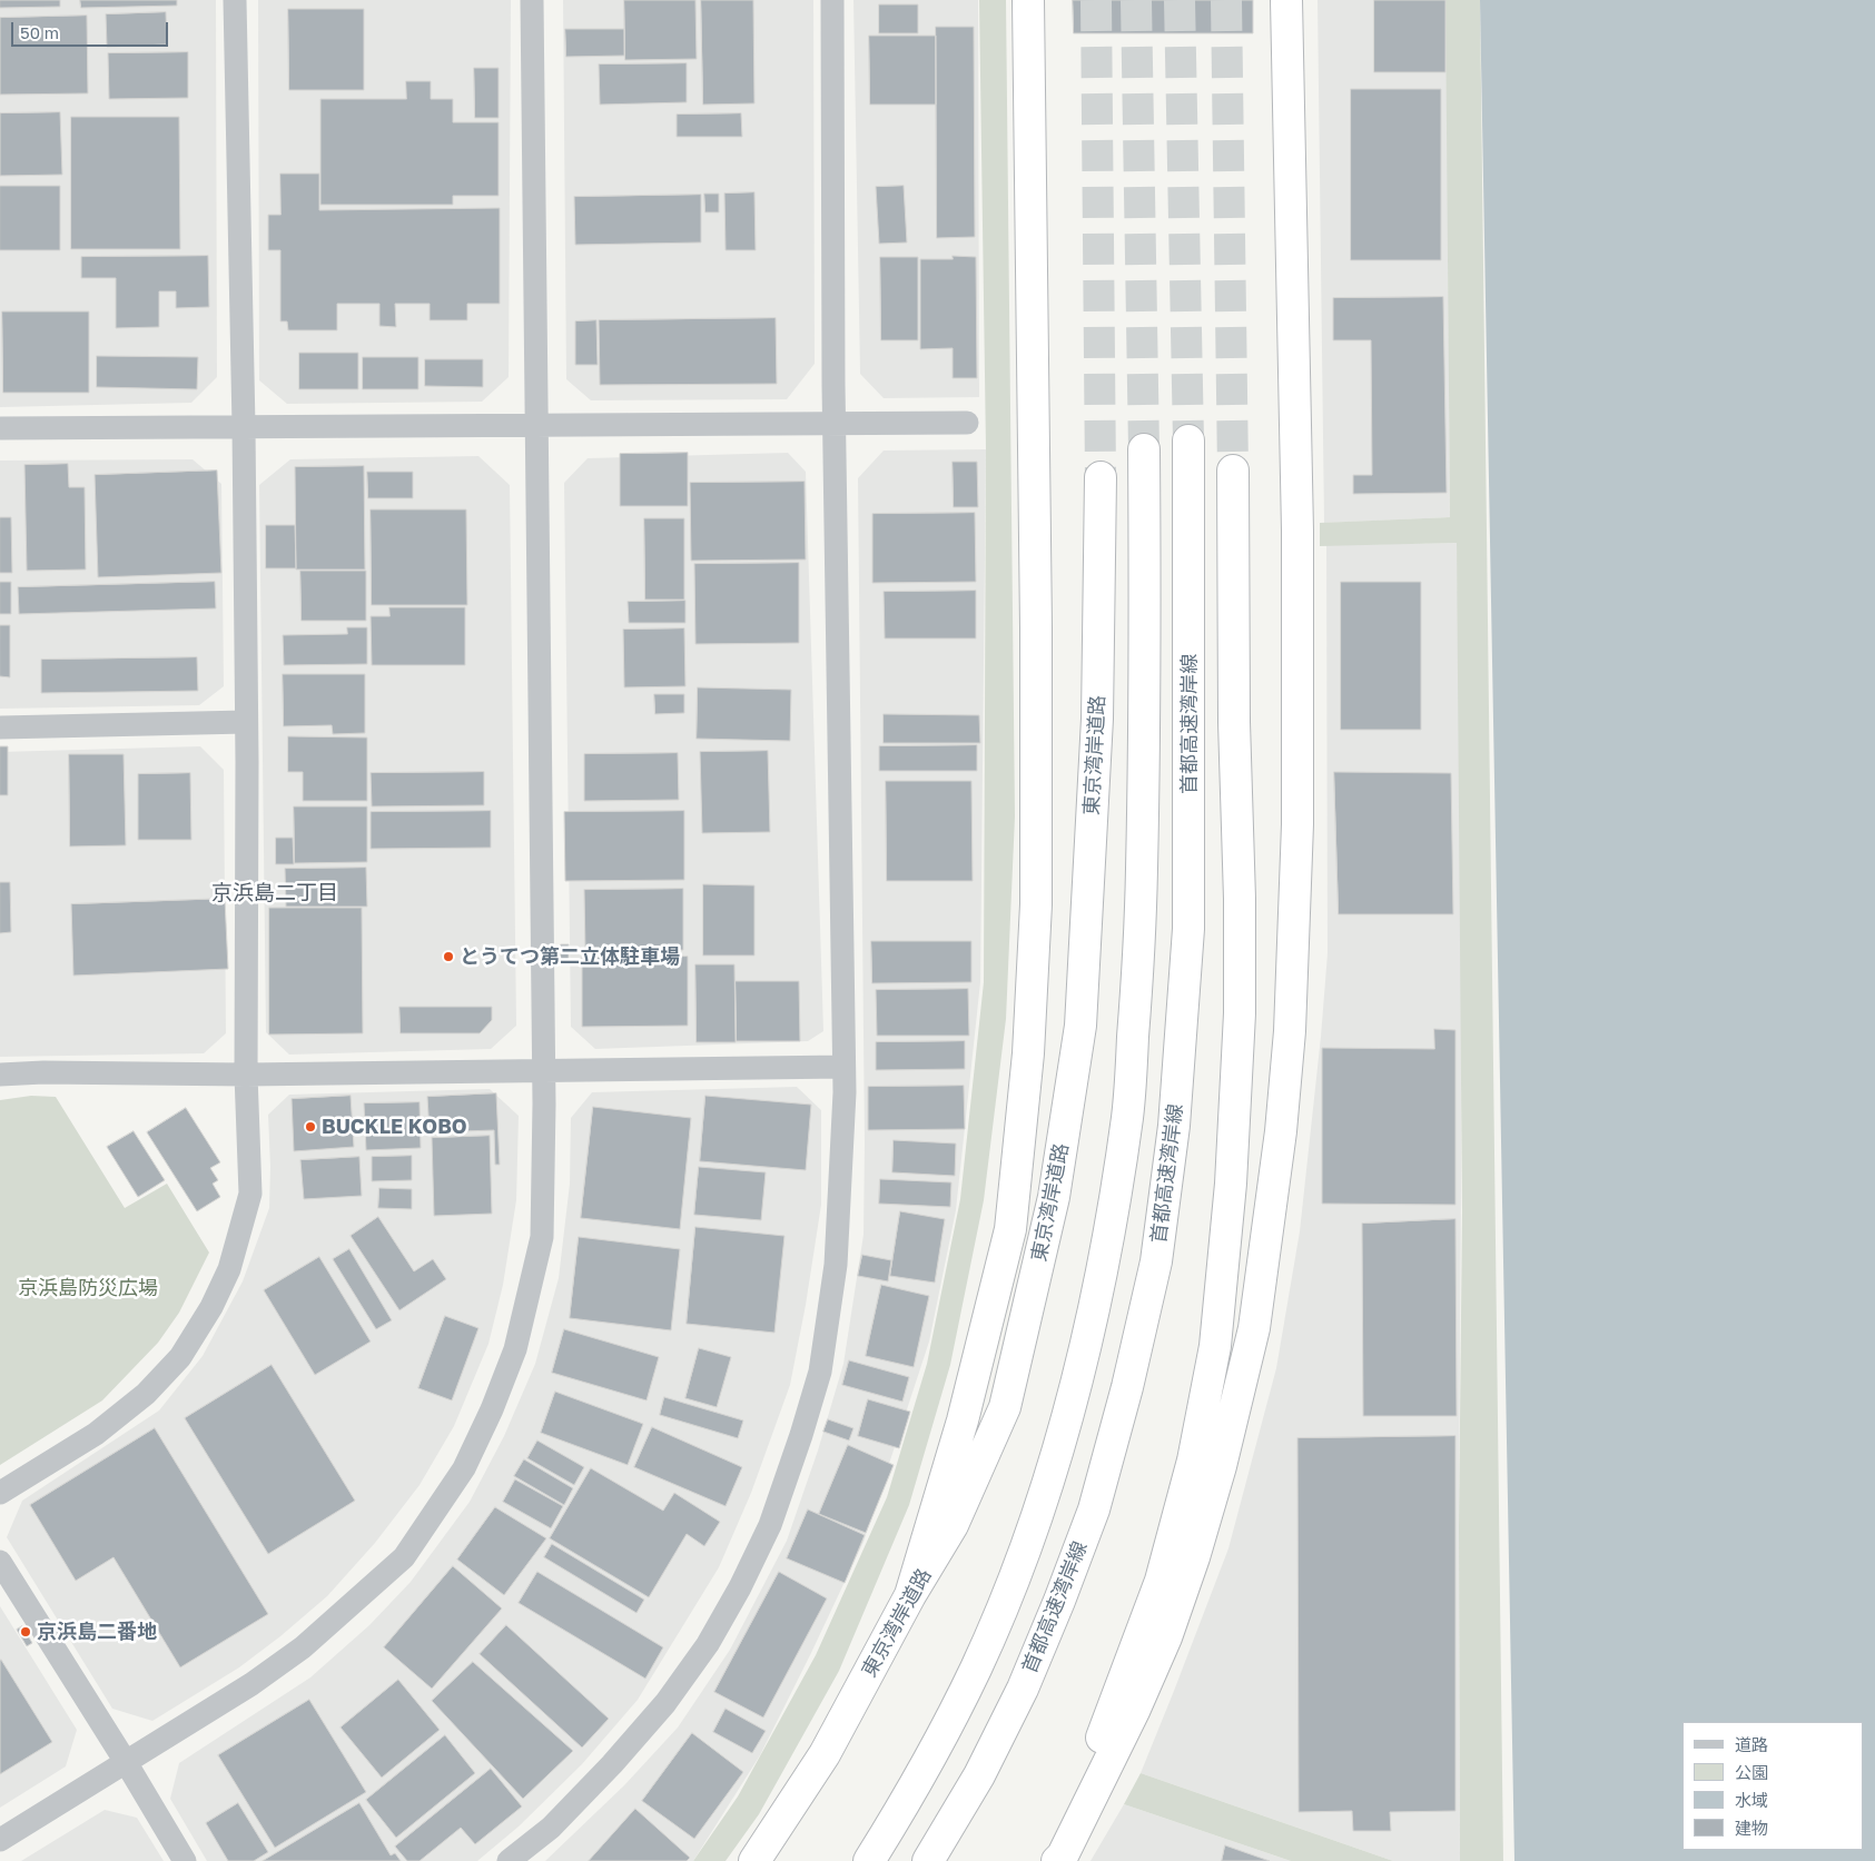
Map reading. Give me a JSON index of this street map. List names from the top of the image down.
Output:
{
  "streets": {
    "highway": ["首都高速湾岸線", "東京湾岸道路"]
  },
  "districts": ["京浜島二丁目"],
  "parks": ["京浜島防災広場"],
  "places": ["とうてつ第二立体駐車場", "BUCKLE KOBO", "京浜島二番地"],
  "legend": [
    "道路",
    "公園",
    "水域",
    "建物"
  ],
  "scale_bar": "50 m"
}
